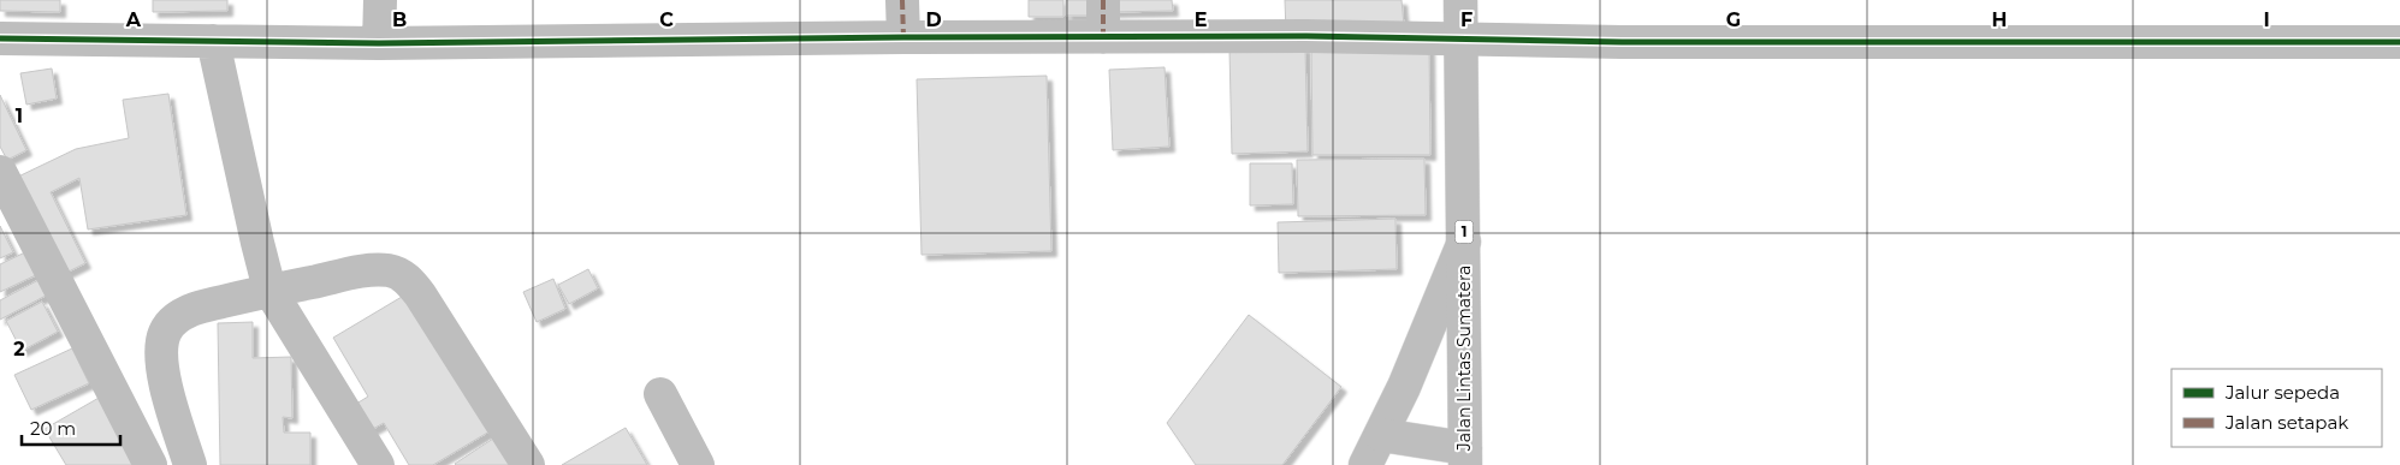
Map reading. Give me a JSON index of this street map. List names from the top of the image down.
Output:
{
  "streets": {
    "main road": ["1", "Jalan Lintas Sumatera"]
  },
  "legend": ["Jalur sepeda", "Jalan setapak"],
  "scale_bar": "20 m",
  "grid": {
    "columns": [
      "A",
      "B",
      "C",
      "D",
      "E",
      "F",
      "G",
      "H",
      "I"
    ],
    "rows": ["1", "2"]
  }
}
